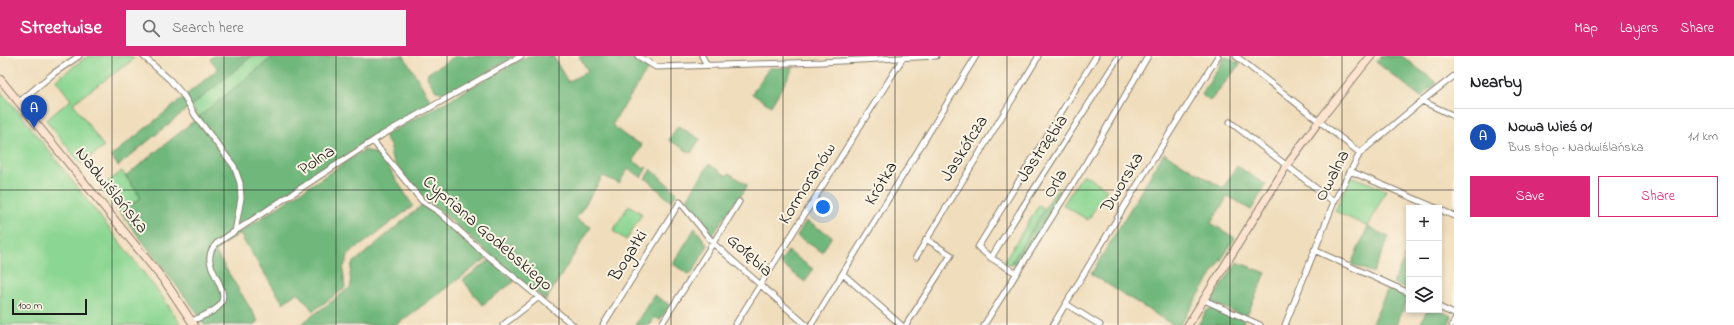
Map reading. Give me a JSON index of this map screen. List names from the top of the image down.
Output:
{
  "streets": {
    "main road": ["Nadwiślańska"],
    "street": [
      "Jaskółcza",
      "Jastrzębia",
      "Polna",
      "Owalna",
      "Dworska",
      "Kormoranów",
      "Krótka",
      "Orla",
      "Cypriana Godebskiego",
      "Bogatki",
      "Gołębia"
    ]
  },
  "crossings": [
    ["Polna", "Nadwiślańska"],
    ["Polna", "Cypriana Godebskiego"],
    ["Kormoranów", "Gołębia"],
    ["Bogatki", "Gołębia"]
  ],
  "scale_bar": "100 m",
  "page": {
    "header": "Streetwise",
    "search": "Search here",
    "nav": ["Map", "Layers", "Share"],
    "heading": "Nearby",
    "pins": "A",
    "list": [
      {
        "mark": "A",
        "name": "Nowa Wieś 01",
        "note": "Bus stop · Nadwiślańska",
        "value": "1.1 km"
      }
    ],
    "buttons": ["Save", "Share"],
    "map_buttons": ["+", "−"],
    "scale": "100 m"
  }
}
